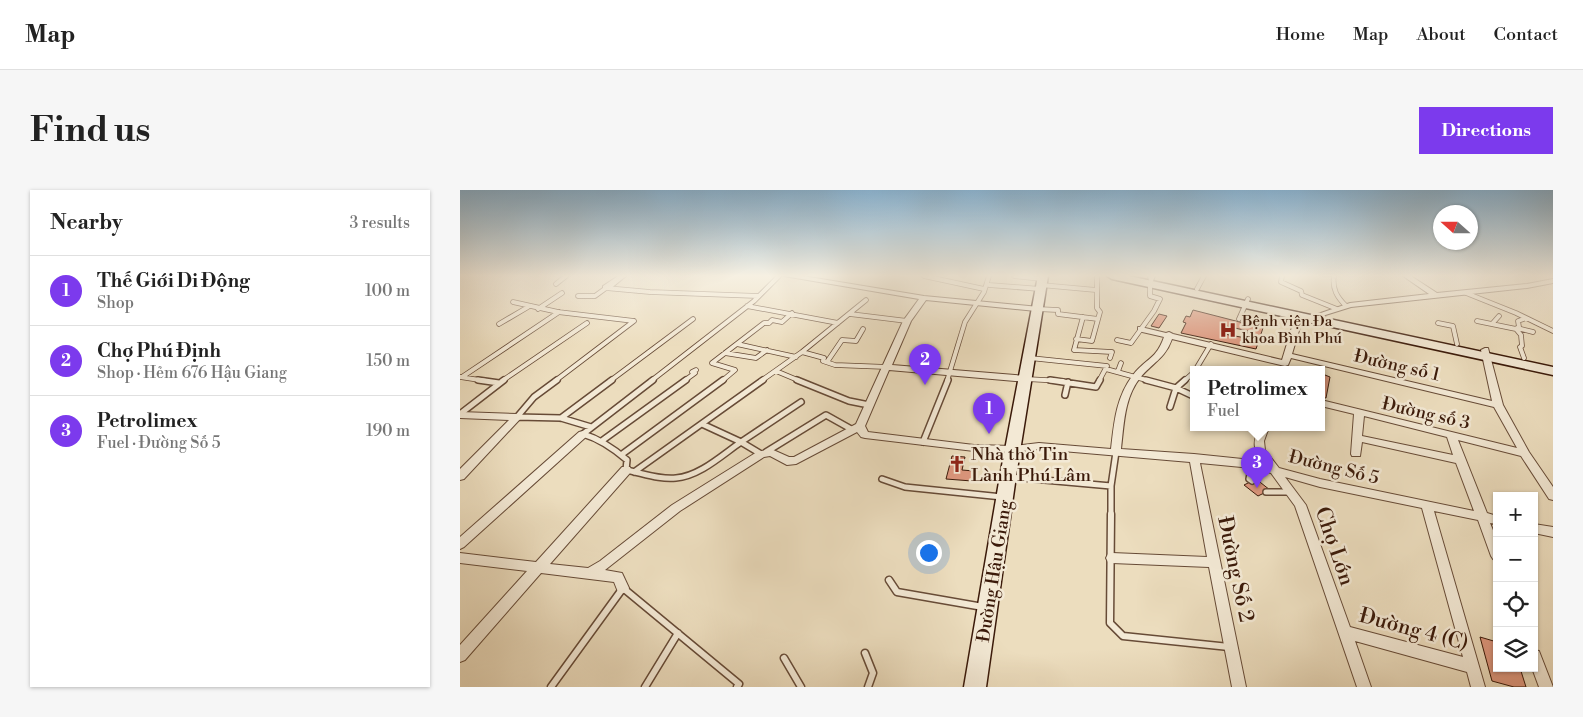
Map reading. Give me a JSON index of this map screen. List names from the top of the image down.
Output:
{
  "streets": {
    "main road": ["Đường Hậu Giang"],
    "street": [
      "Đường số 1",
      "Đường số 3",
      "Đường Số 5",
      "Chợ Lớn",
      "Đường Số 2",
      "Đường 4 (C)"
    ]
  },
  "crossings": [
    ["Đường Số 5", "Chợ Lớn"],
    ["Đường Số 5", "Đường Số 2"],
    ["Đường Số 5", "Đường Hậu Giang"],
    ["Chợ Lớn", "Đường 4 (C)"]
  ],
  "places": {
    "hospital": ["Bệnh viện Đa khoa Bình Phú"],
    "church": ["Nhà thờ Tin Lành Phú Lâm"]
  },
  "north": "left",
  "page": {
    "header": "Map",
    "nav": [
      "Home",
      "Map",
      "About",
      "Contact"
    ],
    "buttons": "Directions",
    "title": "Find us",
    "heading": ["Nearby", "3 results"],
    "list": [
      {
        "mark": "1",
        "name": "Thế Giới Di Động",
        "note": "Shop",
        "value": "100 m"
      },
      {
        "mark": "2",
        "name": "Chợ Phú Định",
        "note": "Shop · Hẻm 676 Hậu Giang",
        "value": "150 m"
      },
      {
        "mark": "3",
        "name": "Petrolimex",
        "note": "Fuel · Đường Số 5",
        "value": "190 m"
      }
    ],
    "pins": ["2", "1", "3"],
    "popup": ["Petrolimex", "Fuel"],
    "map_buttons": ["+", "−"]
  }
}
